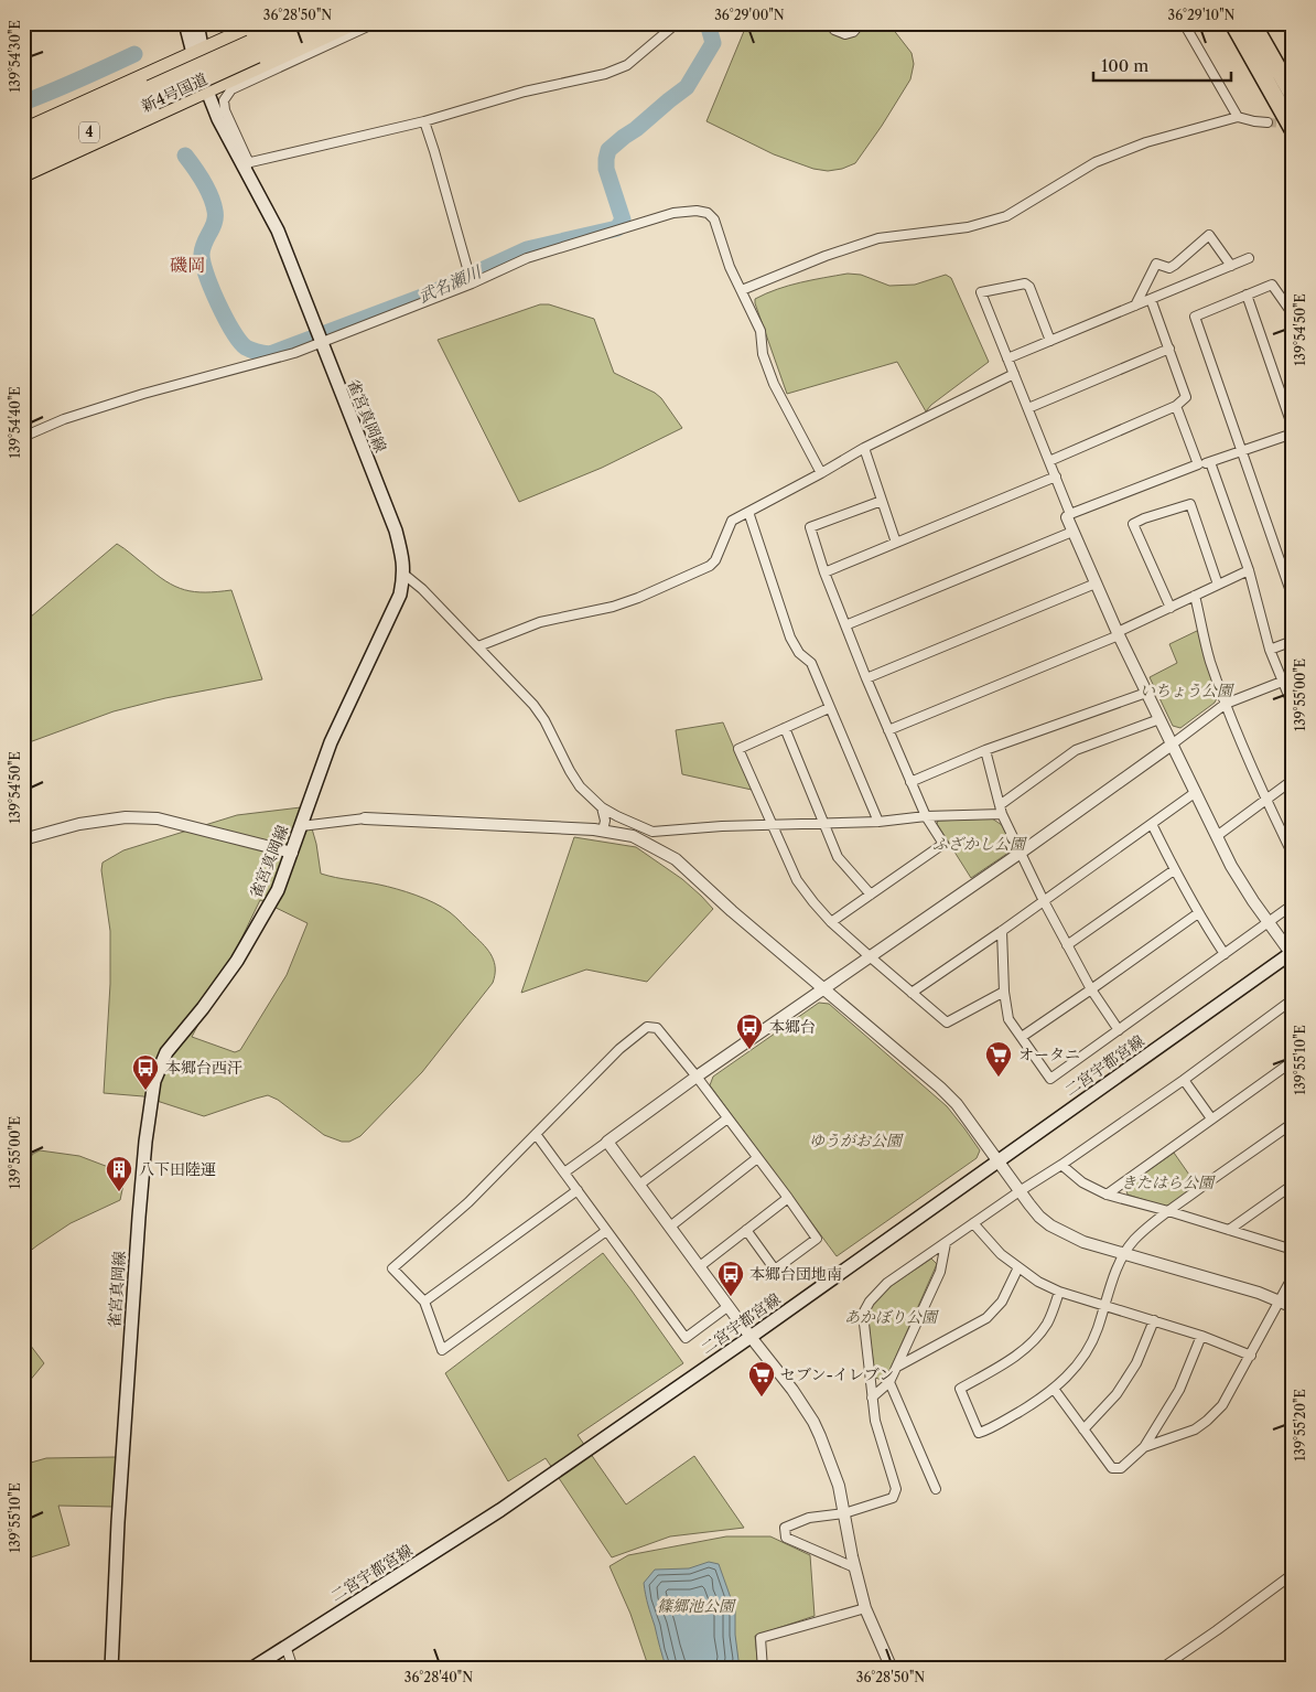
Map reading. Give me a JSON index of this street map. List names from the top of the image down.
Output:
{
  "streets": {
    "highway": ["新4号国道", "4"],
    "main road": ["雀宮真岡線", "二宮宇都宮線"]
  },
  "districts": ["磯岡"],
  "water": ["武名瀬川"],
  "parks": [
    "いちょう公園",
    "ふざかし公園",
    "ゆうがお公園",
    "きたはら公園",
    "あかぼり公園",
    "篠郷池公園"
  ],
  "places": {
    "bus stop": ["本郷台", "本郷台西汗", "本郷台団地南"],
    "supermarket": ["オータニ", "セブン-イレブン"],
    "building": ["八下田陸運"]
  },
  "scale_bar": "100 m",
  "coordinates": [
    "36°28'50\"N",
    "36°29'00\"N",
    "36°29'10\"N",
    "139°54'30\"E",
    "139°54'50\"E",
    "139°54'40\"E",
    "139°55'00\"E",
    "139°55'10\"E",
    "139°55'20\"E",
    "36°28'40\"N"
  ]
}
